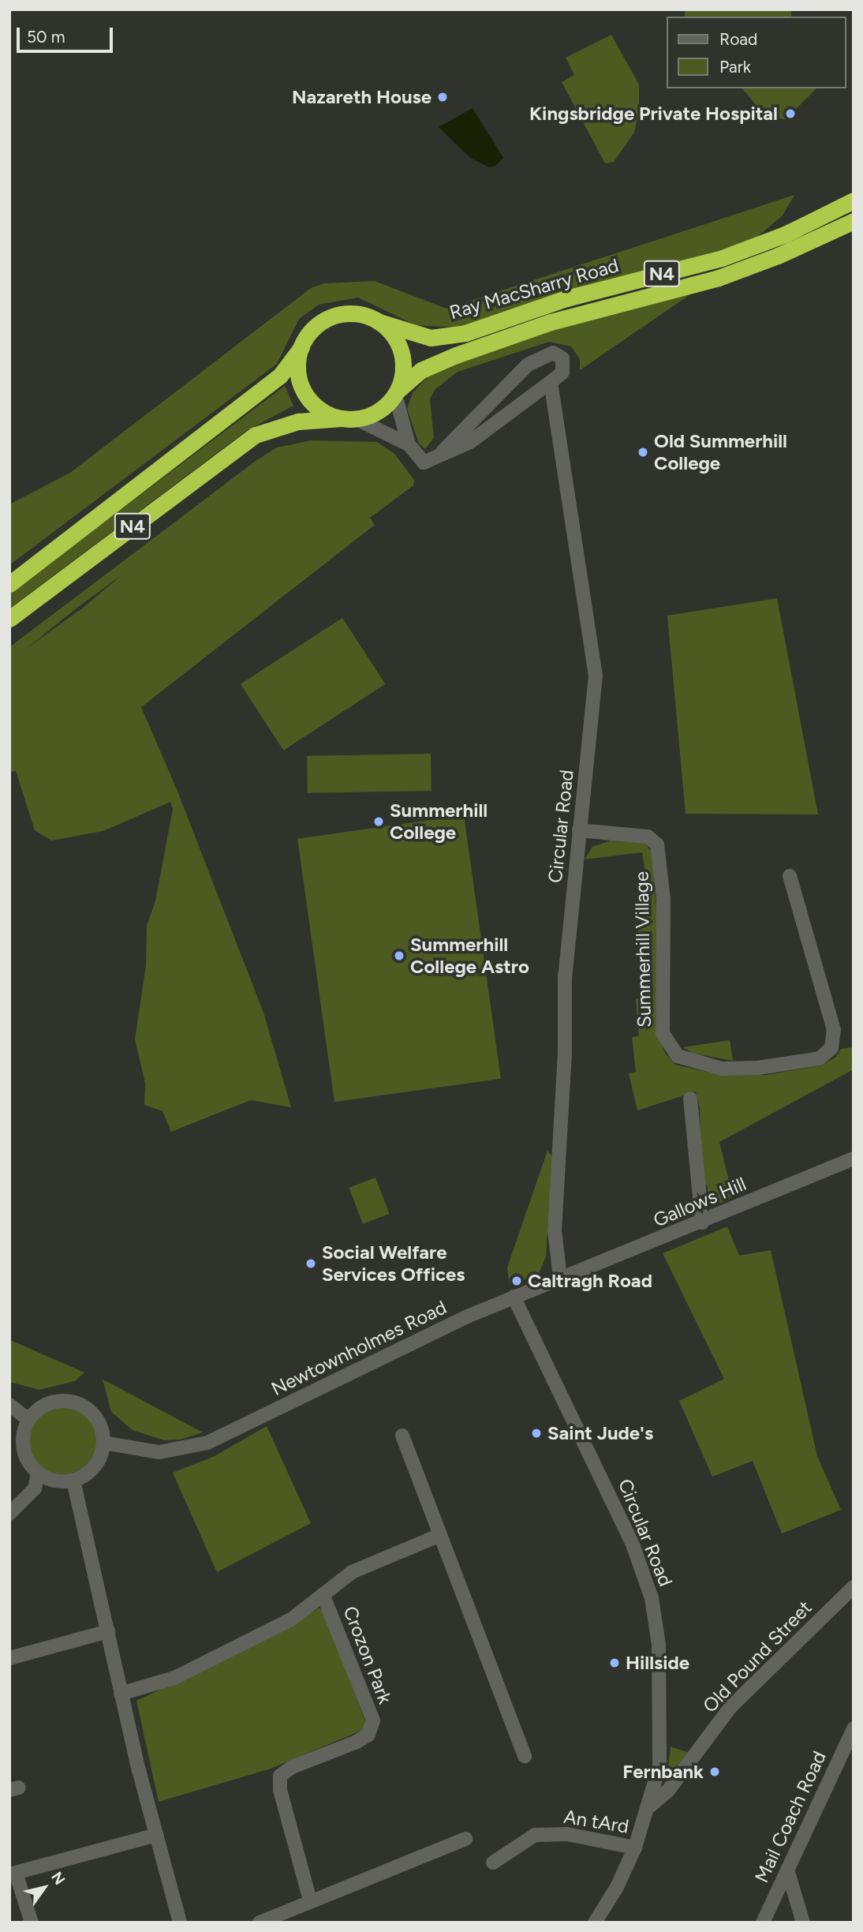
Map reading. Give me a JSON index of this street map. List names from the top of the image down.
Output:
{
  "streets": {
    "highway": ["N4", "Ray MacSharry Road"],
    "street": [
      "Circular Road",
      "Summerhill Village",
      "Gallows Hill",
      "Newtownholmes Road",
      "Crozon Park",
      "Old Pound Street",
      "Mail Coach Road",
      "An tArd"
    ]
  },
  "crossings": [
    ["N4", "Ray MacSharry Road"],
    ["Circular Road", "Summerhill Village"],
    ["Circular Road", "Gallows Hill"],
    ["Circular Road", "Newtownholmes Road"],
    ["Circular Road", "Old Pound Street"],
    ["Circular Road", "An tArd"],
    ["Gallows Hill", "Newtownholmes Road"]
  ],
  "places": [
    "Nazareth House",
    "Kingsbridge Private Hospital",
    "Old Summerhill College",
    "Summerhill College",
    "Summerhill College Astro",
    "Social Welfare Services Offices",
    "Caltragh Road",
    "Saint Jude's",
    "Hillside",
    "Fernbank"
  ],
  "legend": ["Road", "Park"],
  "scale_bar": "50 m",
  "north": "top right"
}
